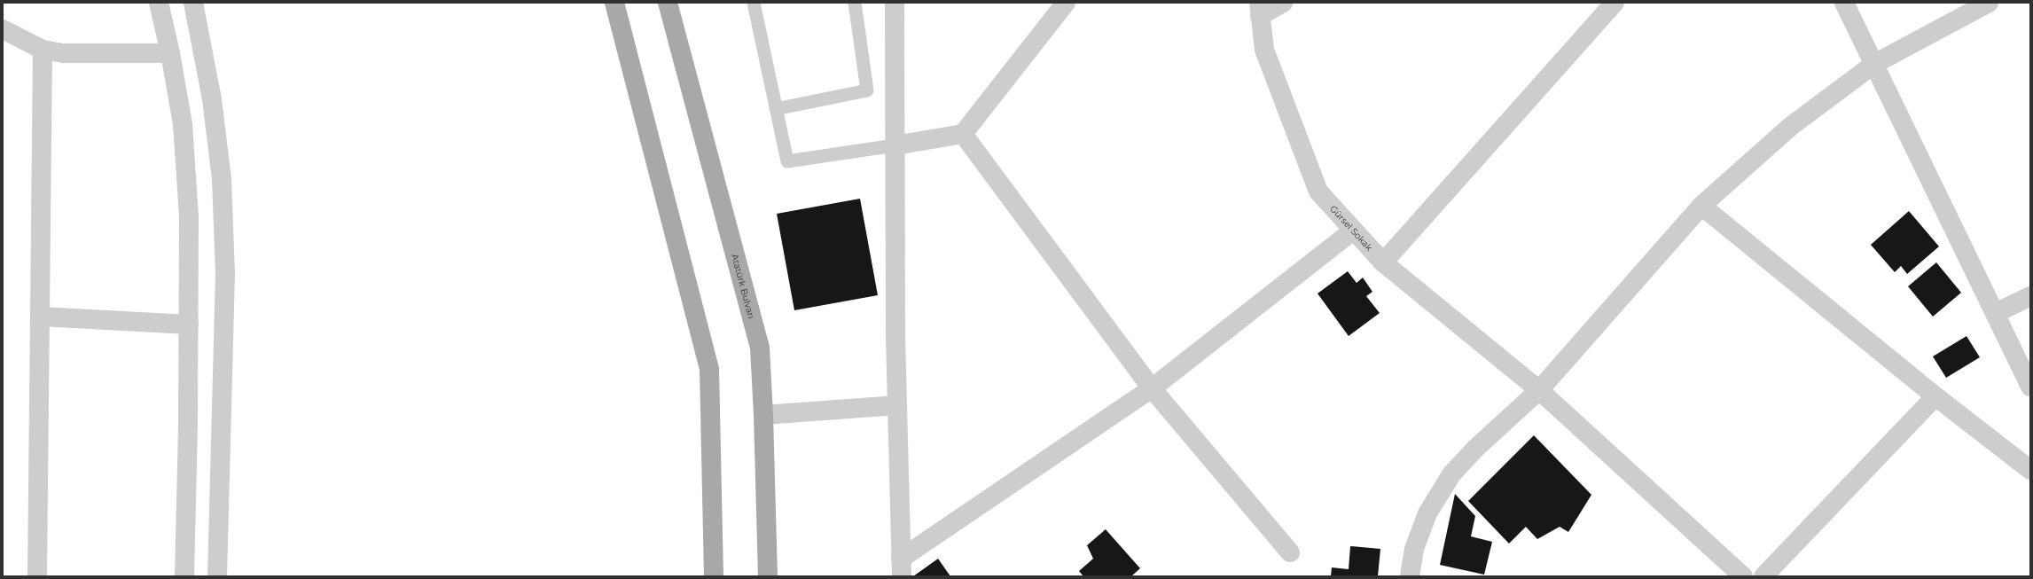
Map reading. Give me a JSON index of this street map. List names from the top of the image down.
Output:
{
  "streets": {
    "main road": ["Atatürk Bulvarı"],
    "street": ["Gürsel Sokak"]
  }
}
